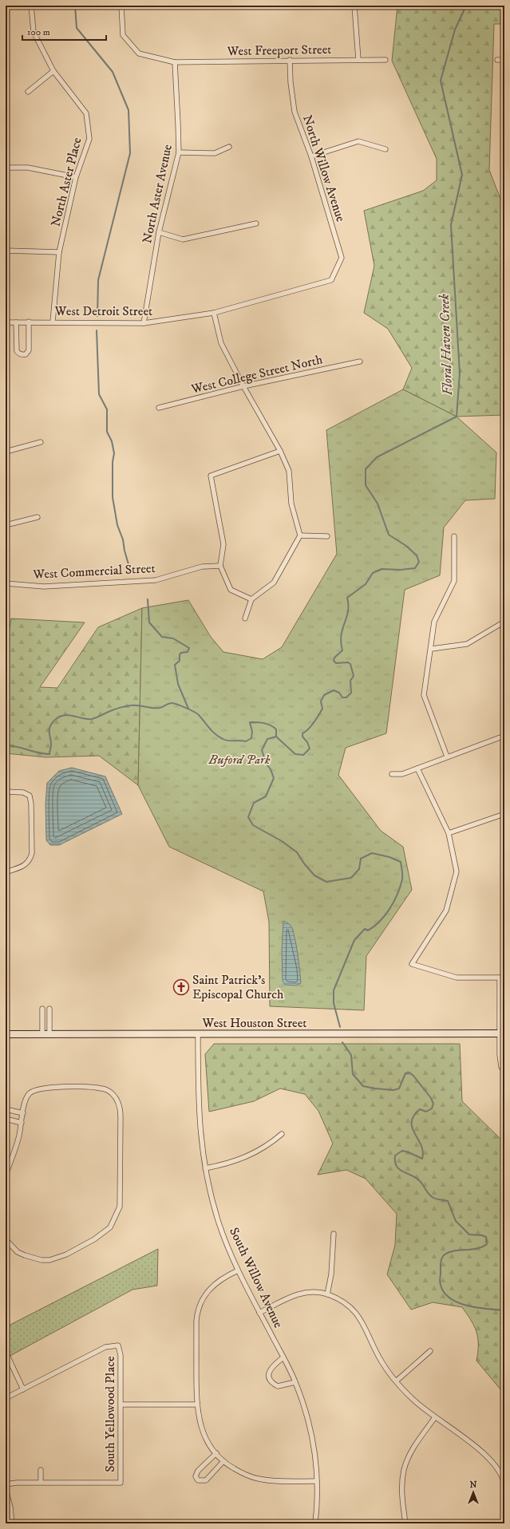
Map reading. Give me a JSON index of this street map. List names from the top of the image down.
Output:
{
  "streets": {
    "main road": ["West Houston Street"],
    "street": [
      "West Freeport Street",
      "North Willow Avenue",
      "North Aster Place",
      "North Aster Avenue",
      "West Detroit Street",
      "West College Street North",
      "West Commercial Street",
      "South Willow Avenue",
      "South Yellowood Place"
    ]
  },
  "crossings": [
    ["West Freeport Street", "North Willow Avenue"],
    ["West Freeport Street", "North Aster Avenue"],
    ["North Willow Avenue", "West Detroit Street"],
    ["North Aster Place", "West Detroit Street"],
    ["North Aster Avenue", "West Detroit Street"],
    ["West Houston Street", "South Willow Avenue"]
  ],
  "water": ["Floral Haven Creek"],
  "parks": ["Buford Park"],
  "places": {
    "church": ["Saint Patrick's Episcopal Church"]
  },
  "scale_bar": "100 m",
  "north": "top"
}
